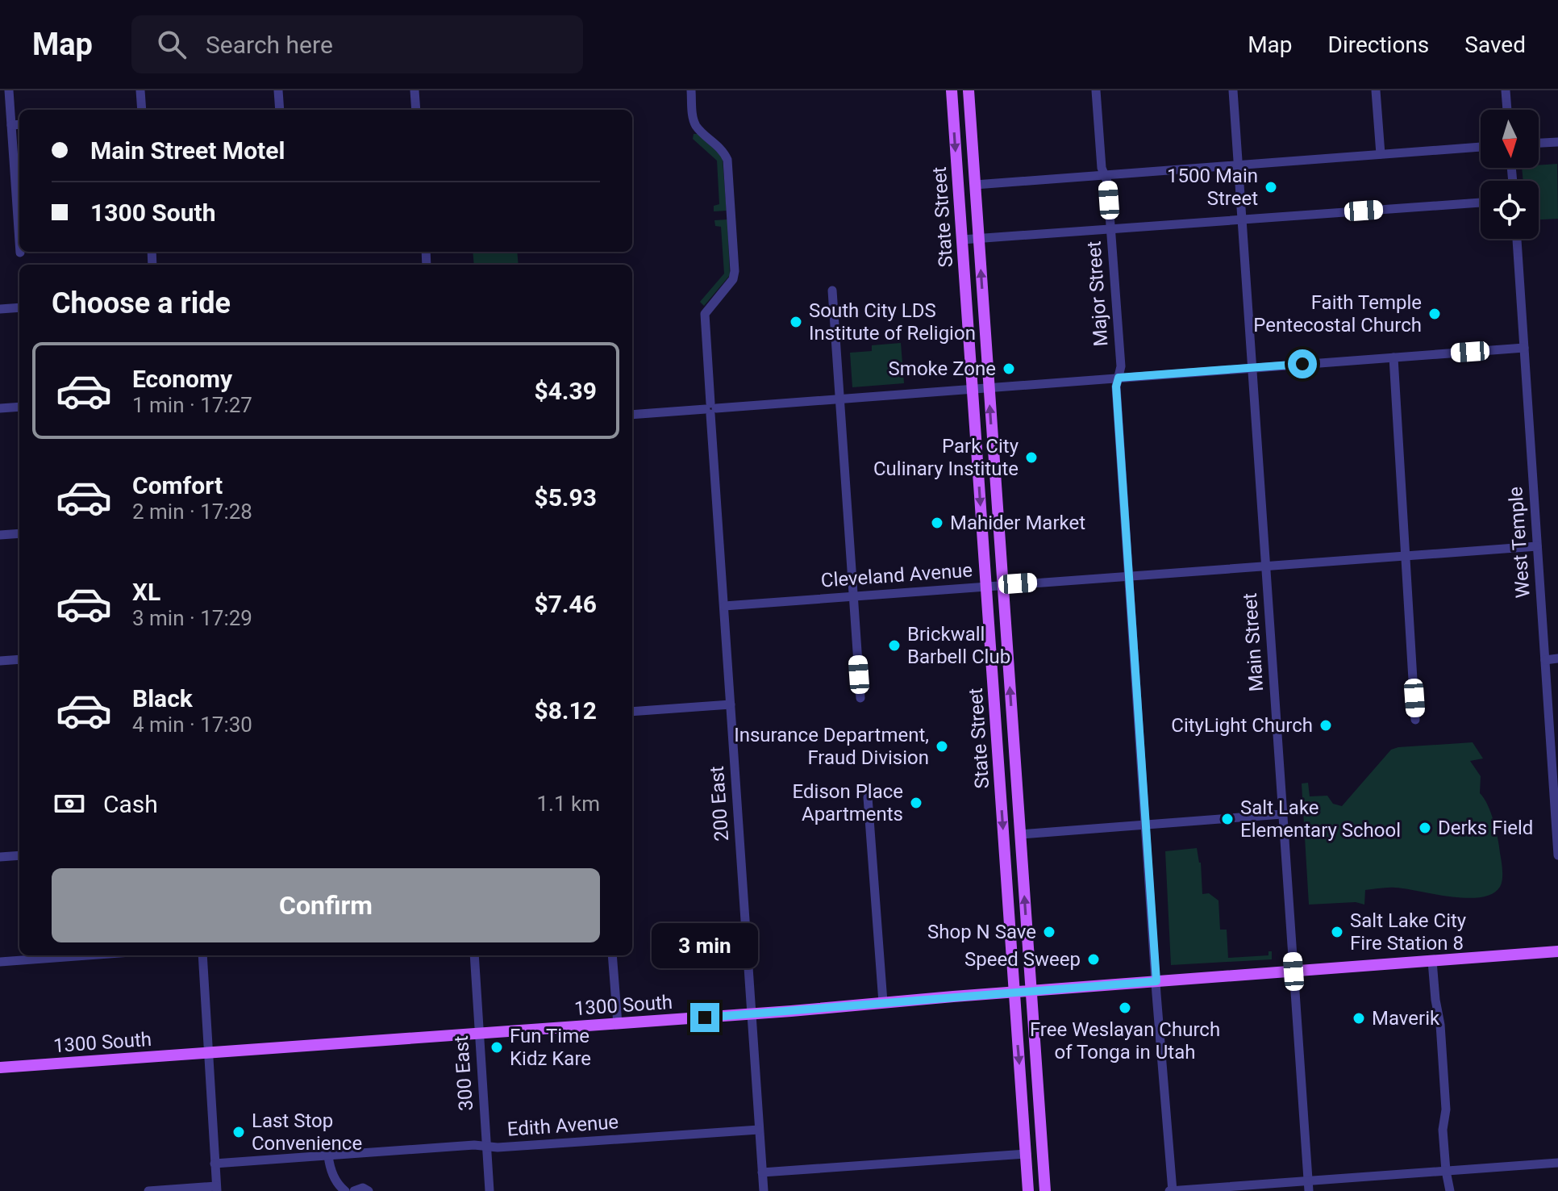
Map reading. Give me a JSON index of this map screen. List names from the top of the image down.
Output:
{
  "streets": {
    "main road": ["State Street", "1300 South"],
    "street": [
      "Major Street",
      "West Temple",
      "Cleveland Avenue",
      "Main Street",
      "200 East",
      "300 East",
      "Edith Avenue"
    ]
  },
  "crossings": [
    ["State Street", "Cleveland Avenue"],
    ["State Street", "1300 South"],
    ["Major Street", "Cleveland Avenue"],
    ["Major Street", "1300 South"],
    ["West Temple", "Cleveland Avenue"],
    ["Cleveland Avenue", "Main Street"],
    ["Cleveland Avenue", "200 East"],
    ["Main Street", "1300 South"],
    ["200 East", "1300 South"],
    ["200 East", "Edith Avenue"],
    ["1300 South", "300 East"],
    ["300 East", "Edith Avenue"]
  ],
  "places": [
    "1500 Main Street",
    "Faith Temple Pentecostal Church",
    "South City LDS Institute of Religion",
    "Smoke Zone",
    "Park City Culinary Institute",
    "Mahider Market",
    "Brickwall Barbell Club",
    "CityLight Church",
    "Insurance Department, Fraud Division",
    "Edison Place Apartments",
    "Salt Lake Elementary School",
    "Derks Field",
    "Shop N Save",
    "Salt Lake City Fire Station 8",
    "Speed Sweep",
    "Free Weslayan Church of Tonga in Utah",
    "Maverik",
    "Fun Time Kidz Kare",
    "Last Stop Convenience"
  ],
  "north": "bottom",
  "page": {
    "header": "Map",
    "search": "Search here",
    "nav": ["Map", "Directions", "Saved"],
    "banner": ["Main Street Motel", "1300 South"],
    "heading": "Choose a ride",
    "list": [
      {
        "name": "Economy",
        "note": "1 min · 17:27",
        "value": "$4.39"
      },
      {
        "name": "Comfort",
        "note": "2 min · 17:28",
        "value": "$5.93"
      },
      {
        "name": "XL",
        "note": "3 min · 17:29",
        "value": "$7.46"
      },
      {
        "name": "Black",
        "note": "4 min · 17:30",
        "value": "$8.12"
      }
    ],
    "pay": ["Cash", "1.1 km"],
    "buttons": "Confirm",
    "bubble": "3 min"
  }
}
